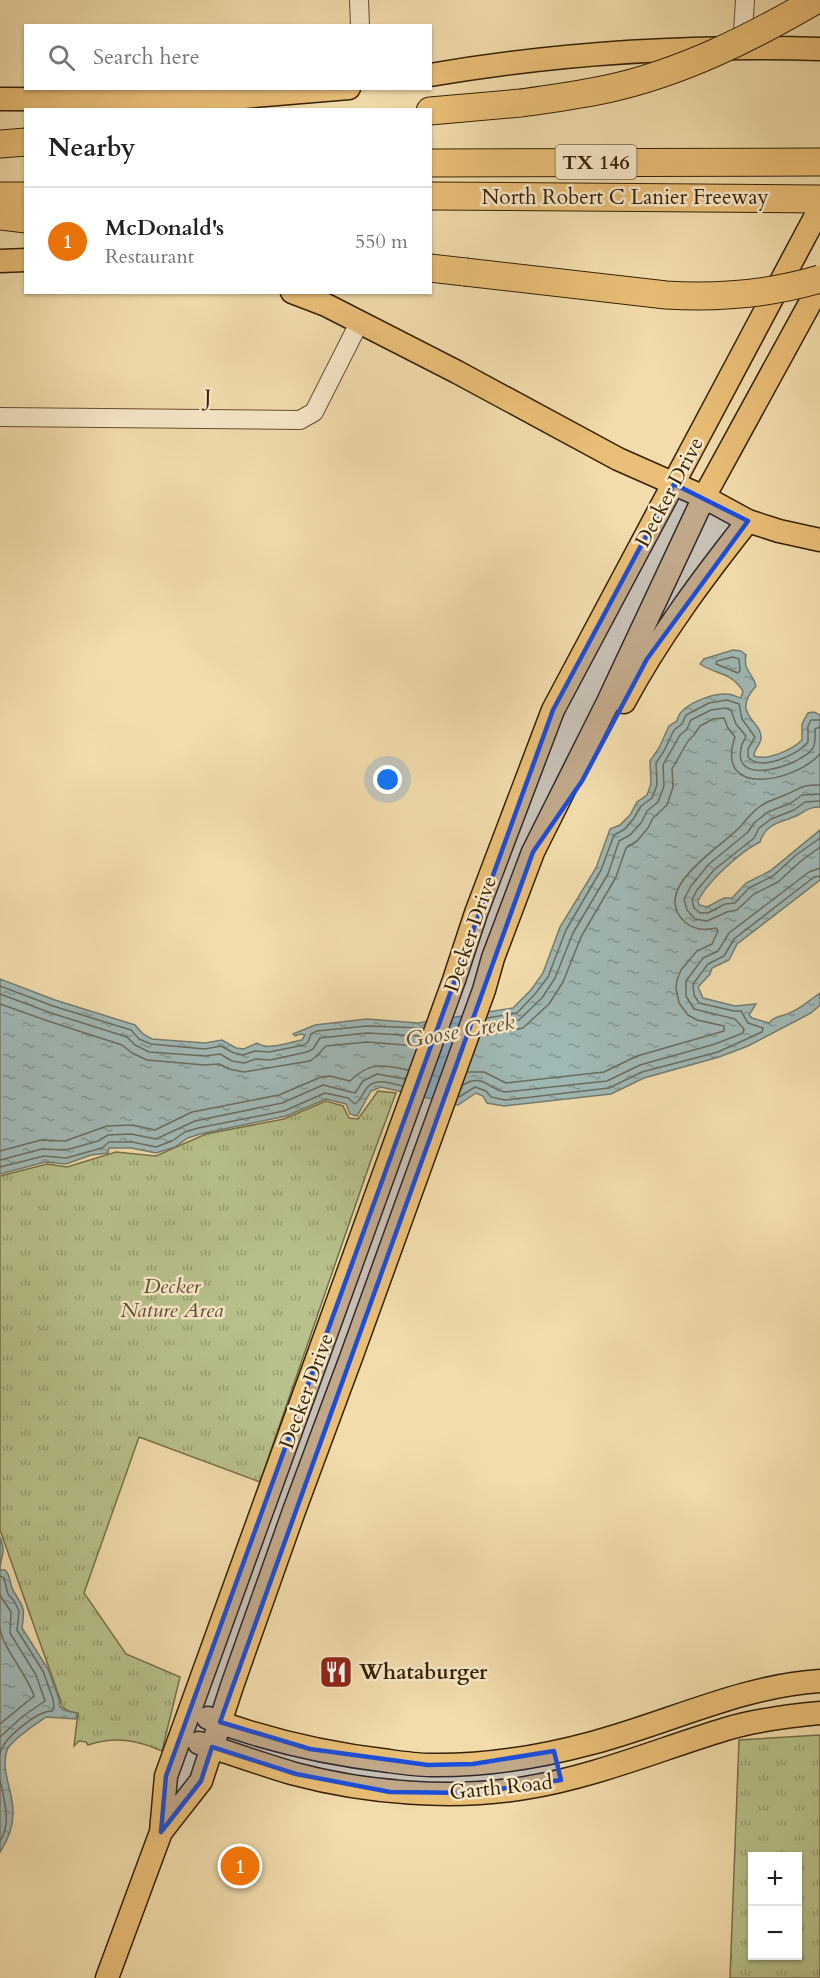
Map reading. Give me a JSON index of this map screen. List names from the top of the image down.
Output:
{
  "streets": {
    "highway": ["TX 146", "North Robert C Lanier Freeway"],
    "main road": ["Decker Drive", "Garth Road"],
    "street": ["J"]
  },
  "crossings": [
    ["Decker Drive", "Garth Road"]
  ],
  "water": ["Goose Creek"],
  "parks": ["Decker Nature Area"],
  "places": {
    "restaurant": ["Whataburger"]
  },
  "page": {
    "search": "Search here",
    "heading": "Nearby",
    "list": [
      {
        "mark": "1",
        "name": "McDonald's",
        "note": "Restaurant",
        "value": "550 m"
      }
    ],
    "pins": "1",
    "map_buttons": ["+", "−"]
  }
}
